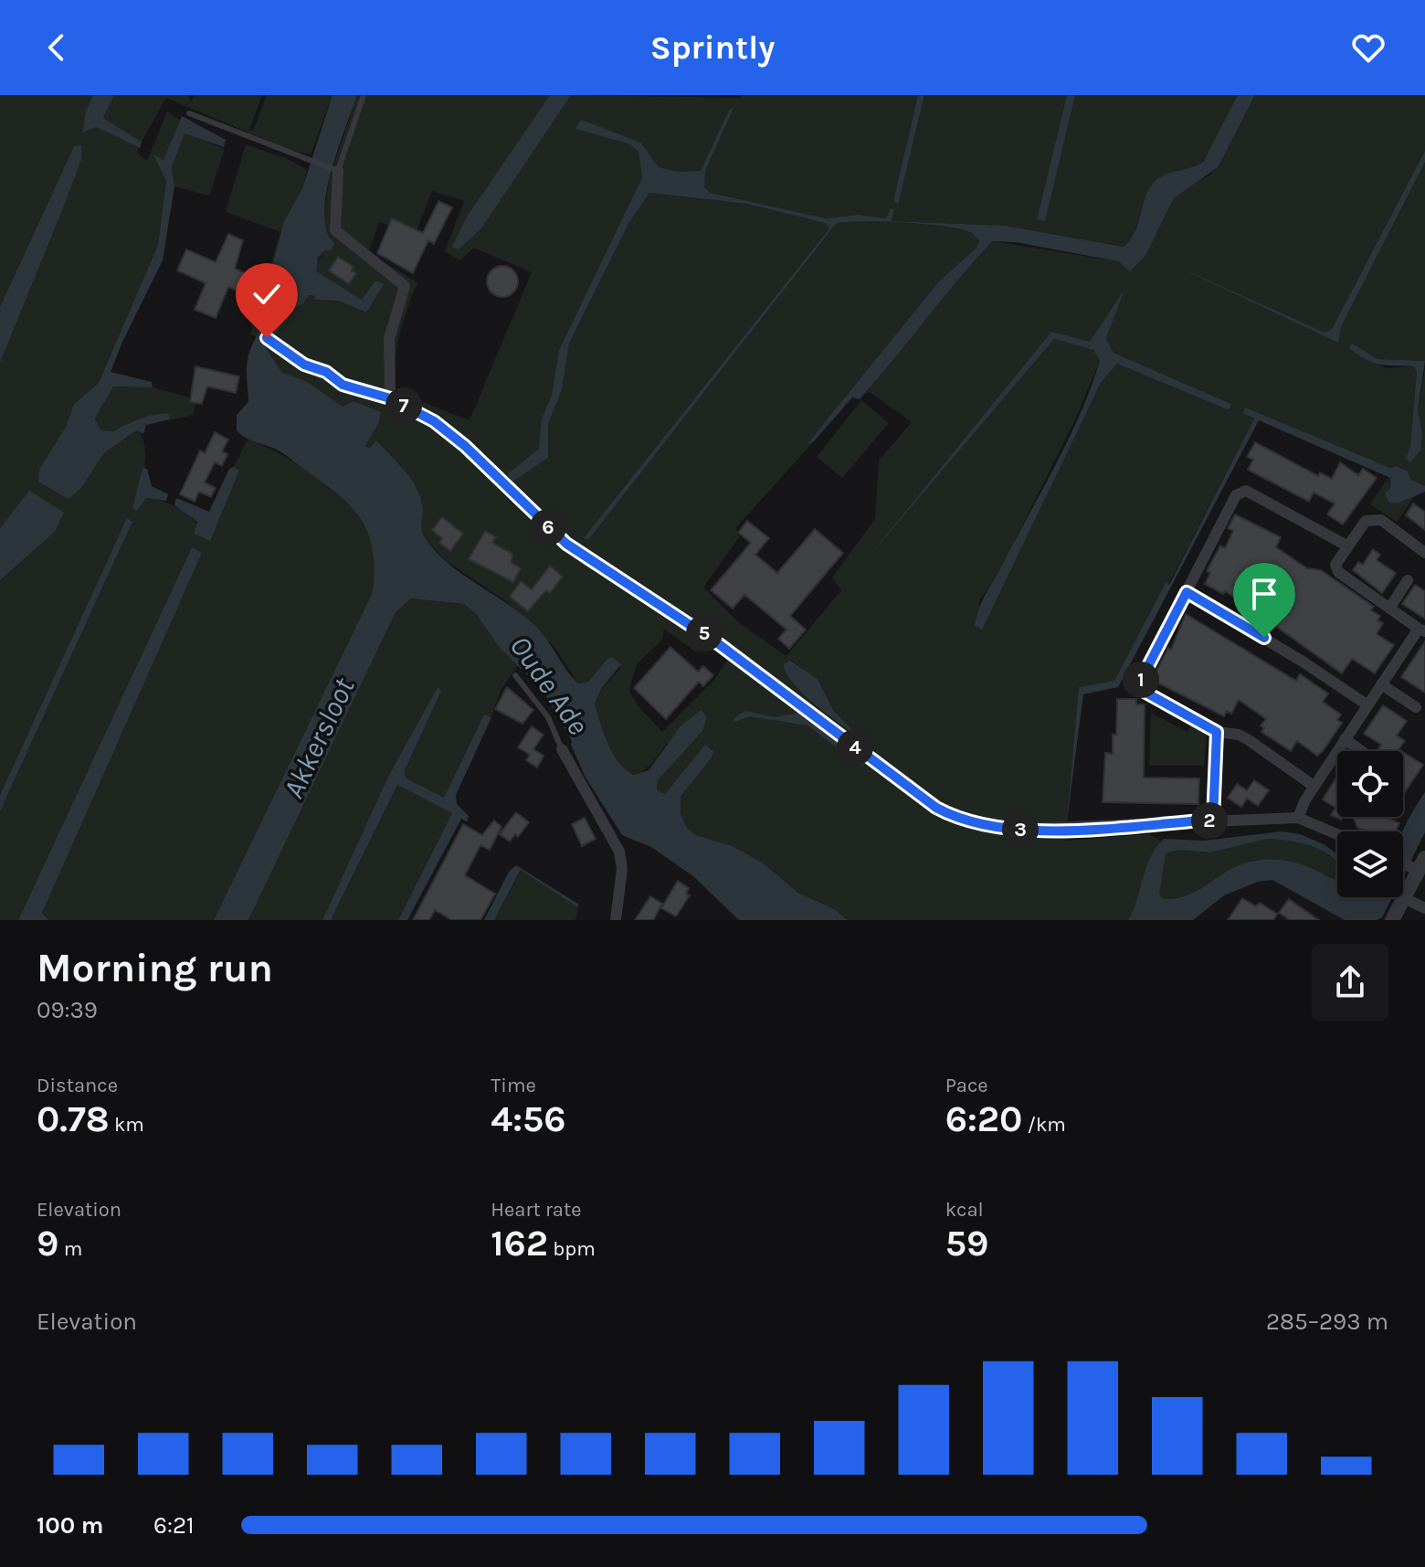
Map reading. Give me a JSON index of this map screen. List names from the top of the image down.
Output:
{
  "water": ["Oude Ade", "Akkersloot"],
  "page": {
    "header": "Sprintly",
    "pins": [
      "7",
      "6",
      "5",
      "1",
      "4",
      "2",
      "3"
    ],
    "heading": ["Morning run", "09:39"],
    "stats": [
      ["Distance", "0.78 km"],
      ["Time", "4:56"],
      ["Pace", "6:20 /km"],
      ["Elevation", "9 m"],
      ["Heart rate", "162 bpm"],
      ["kcal", "59"]
    ],
    "chart": ["Elevation", "285–293 m"],
    "list": [
      {
        "name": "100 m",
        "note": "6:21"
      }
    ]
  }
}
